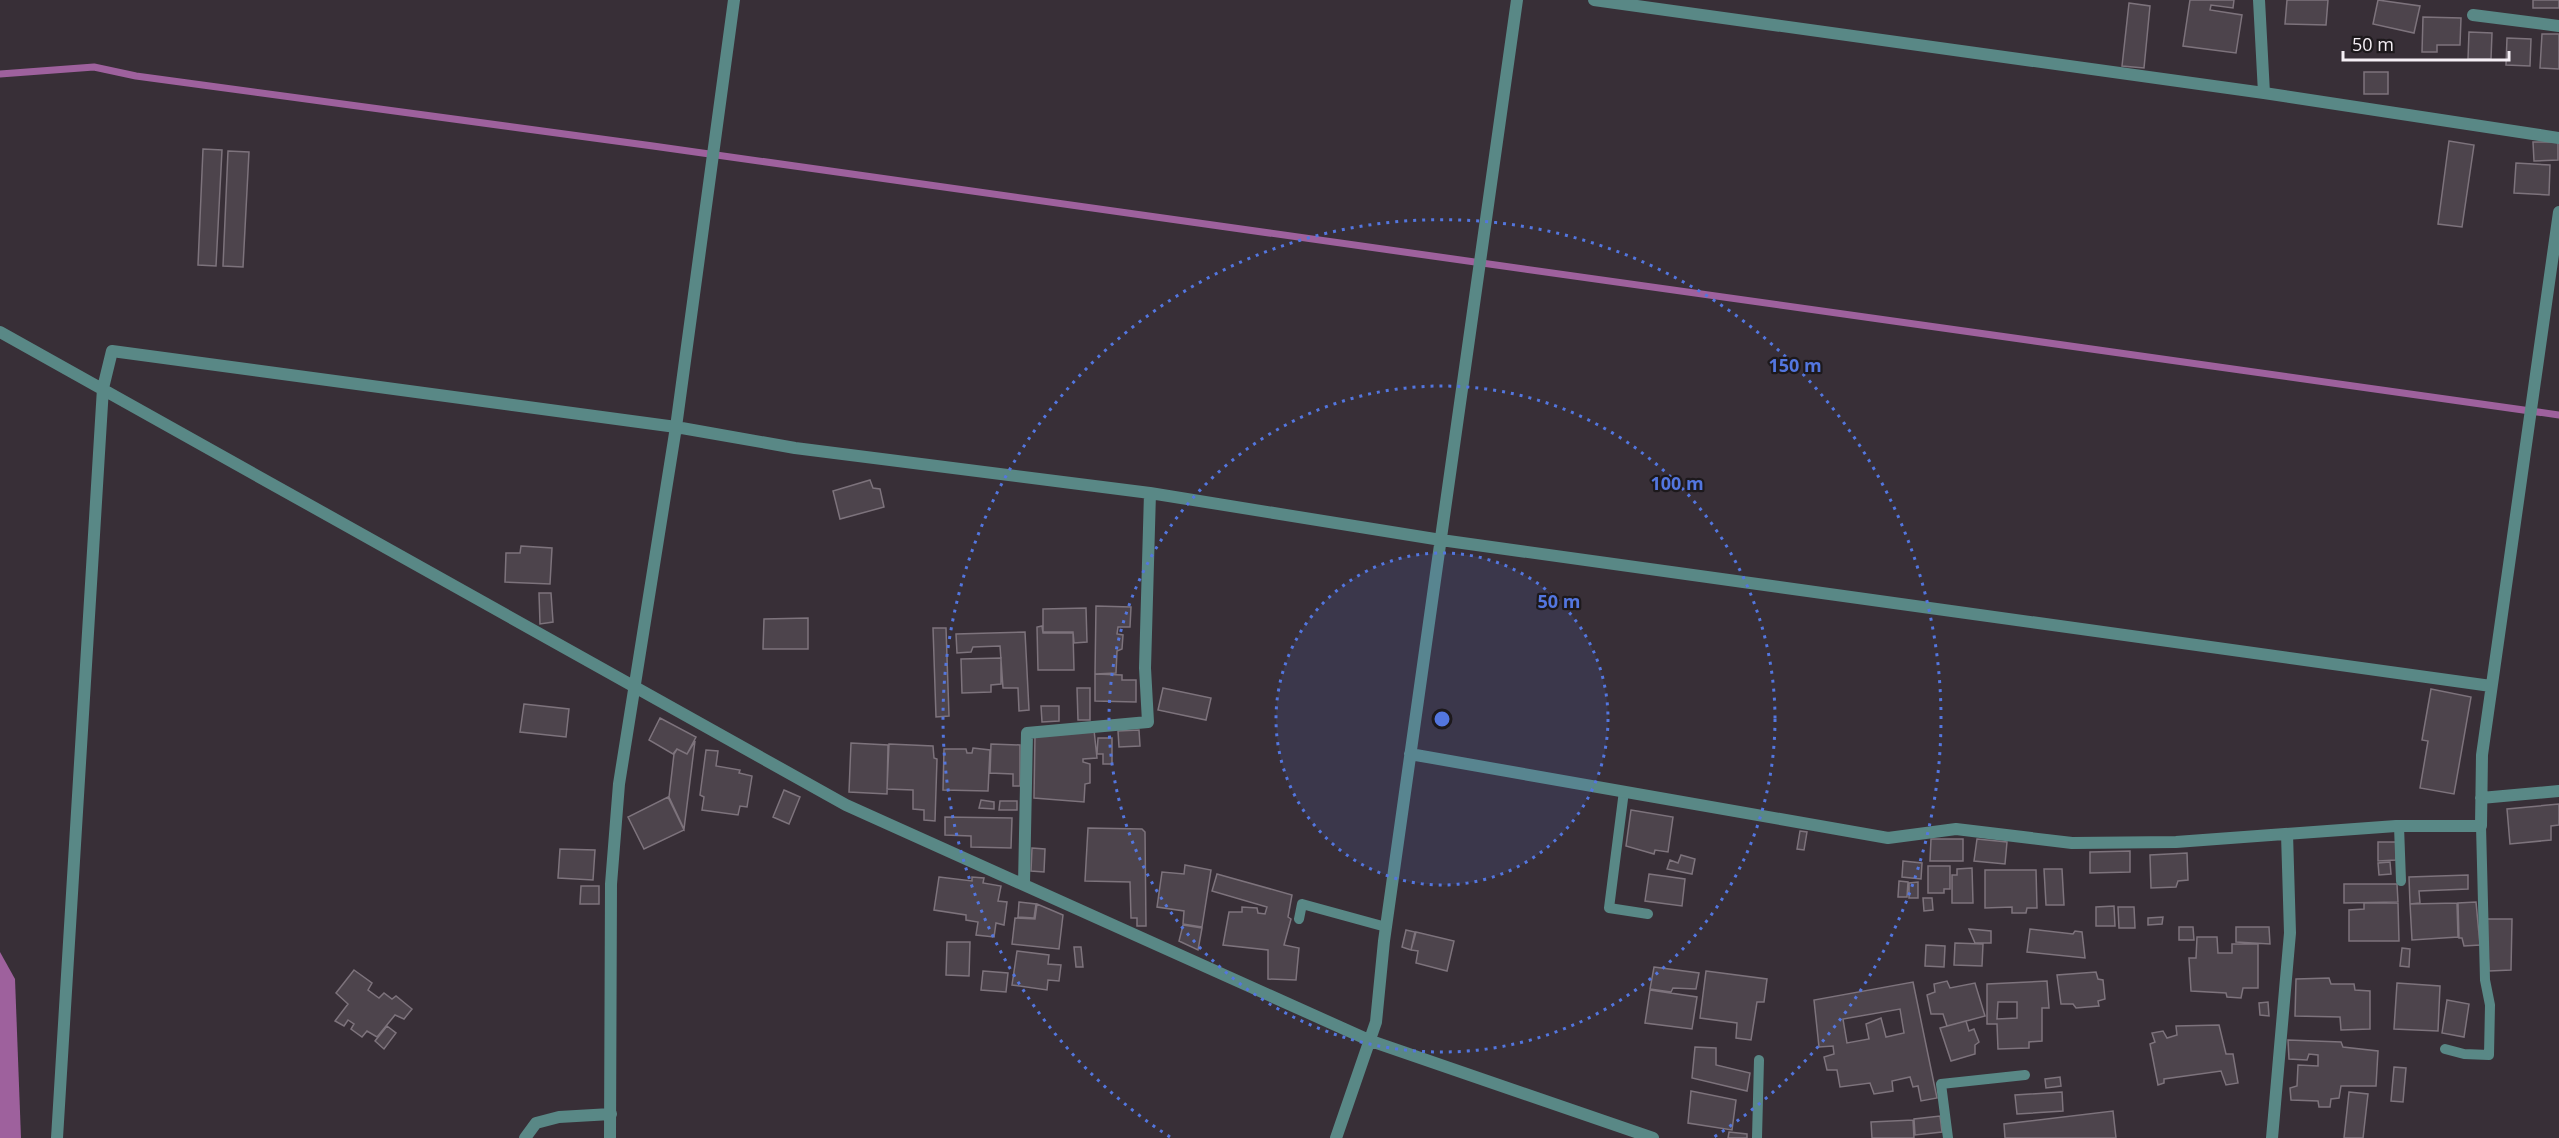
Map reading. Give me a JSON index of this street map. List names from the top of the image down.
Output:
{
  "scale_bar": "50 m",
  "rings": ["150 m", "100 m", "50 m"]
}
